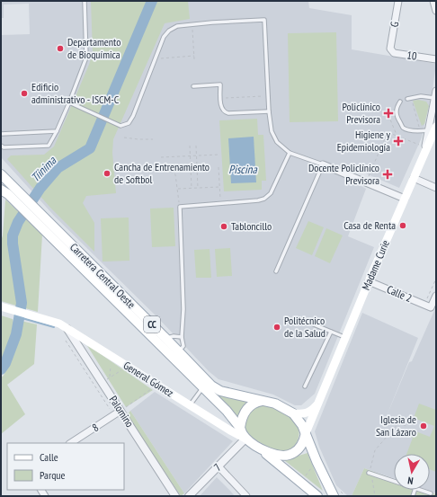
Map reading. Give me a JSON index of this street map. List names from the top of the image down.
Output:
{
  "streets": {
    "main road": [
      "Madame Curie",
      "Carretera Central Oeste",
      "CC",
      "General Gómez"
    ],
    "street": [
      "G",
      "10",
      "Calle 2",
      "Palomino",
      "8",
      "7"
    ]
  },
  "crossings": [
    ["G", "10"],
    ["Madame Curie", "Carretera Central Oeste"],
    ["Madame Curie", "Calle 2"],
    ["Madame Curie", "CC"],
    ["Madame Curie", "General Gómez"],
    ["Madame Curie", "7"],
    ["Carretera Central Oeste", "CC"],
    ["Carretera Central Oeste", "General Gómez"],
    ["Carretera Central Oeste", "7"],
    ["CC", "General Gómez"],
    ["CC", "7"],
    ["General Gómez", "Palomino"],
    ["General Gómez", "7"],
    ["Palomino", "8"]
  ],
  "water": ["Tíinima", "Piscina"],
  "places": {
    "other": [
      "Departamento de Bioquímica",
      "Edificio administrativo - ISCM-C",
      "Cancha de Entrenamiento de Softbol",
      "Casa de Renta",
      "Tabloncillo",
      "Politécnico de la Salud",
      "Iglesia de San Lázaro"
    ],
    "health": ["Policlínico Previsora", "Higiene y Epidemiología", "Docente Policlínico Previsora"]
  },
  "legend": ["Calle", "Parque"],
  "north": "bottom"
}
